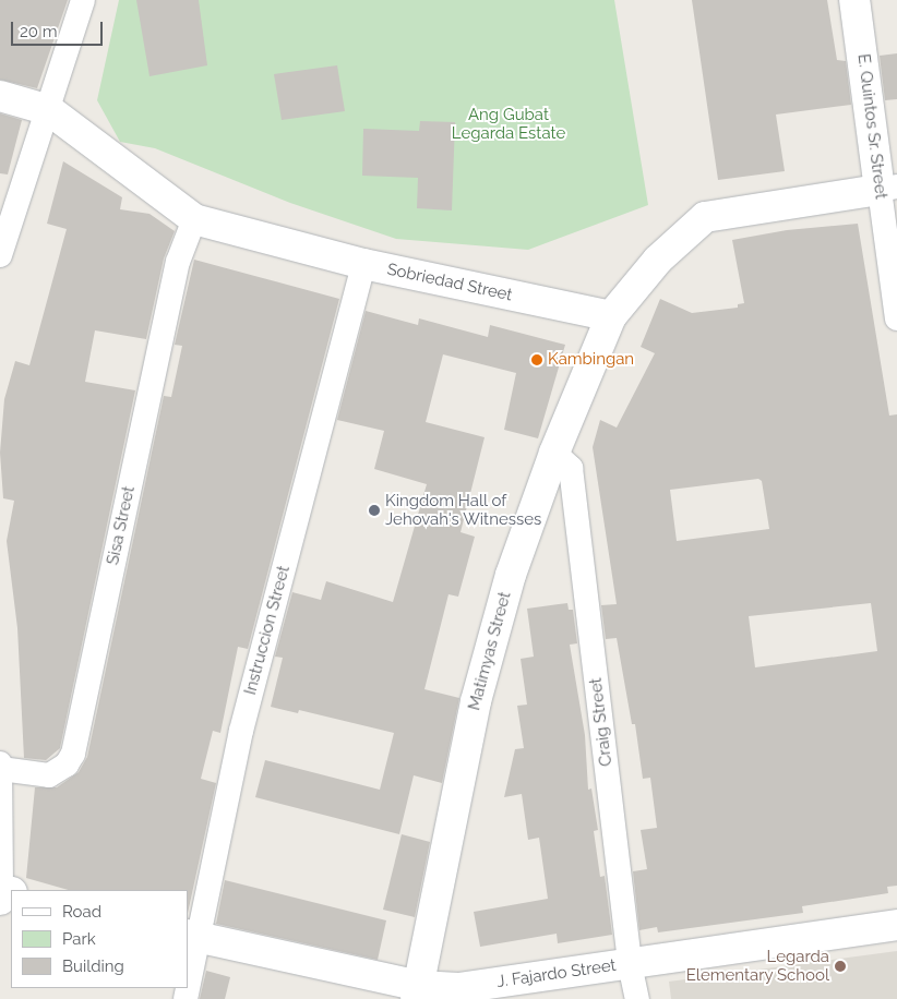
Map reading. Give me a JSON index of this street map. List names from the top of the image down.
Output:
{
  "streets": {
    "street": [
      "E. Quintos Sr. Street",
      "Sobriedad Street",
      "Sisa Street",
      "Instruccion Street",
      "Matimyas Street",
      "Craig Street",
      "J. Fajardo Street"
    ]
  },
  "crossings": [
    ["Sobriedad Street", "Sisa Street"],
    ["Sobriedad Street", "Instruccion Street"],
    ["Sobriedad Street", "Matimyas Street"],
    ["Instruccion Street", "J. Fajardo Street"],
    ["Matimyas Street", "Craig Street"],
    ["Matimyas Street", "J. Fajardo Street"],
    ["Craig Street", "J. Fajardo Street"]
  ],
  "parks": ["Ang Gubat Legarda Estate"],
  "places": ["Kambingan", "Kingdom Hall of Jehovah's Witnesses", "Legarda Elementary School"],
  "legend": ["Road", "Park", "Building"],
  "scale_bar": "20 m"
}
